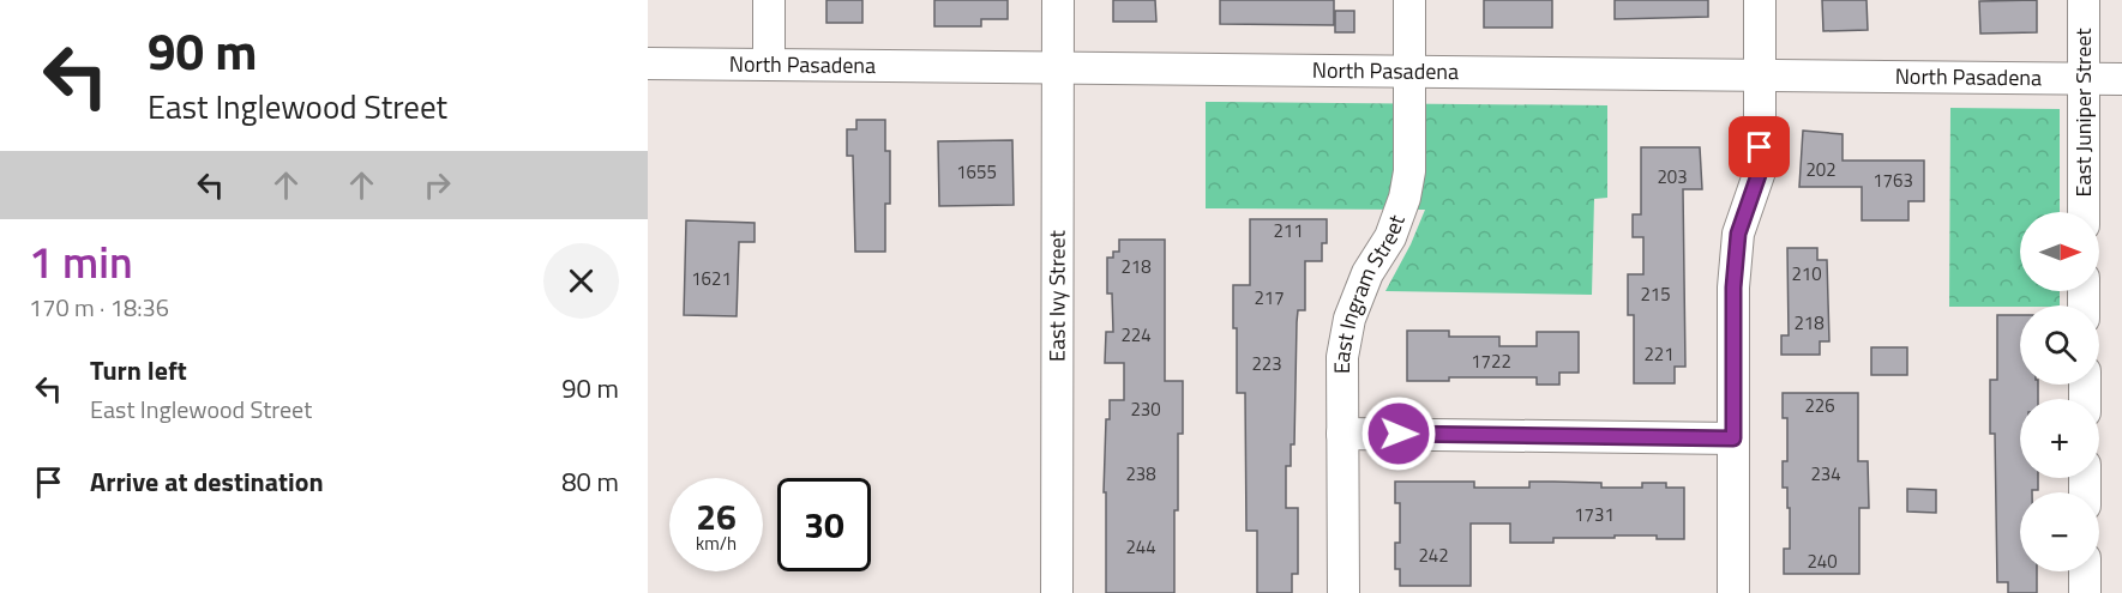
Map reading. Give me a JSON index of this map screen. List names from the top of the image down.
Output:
{
  "streets": {
    "street": [
      "North Pasadena",
      "East Juniper Street",
      "East Ingram Street",
      "East Ivy Street"
    ]
  },
  "crossings": [
    ["North Pasadena", "East Juniper Street"],
    ["North Pasadena", "East Ingram Street"],
    ["North Pasadena", "East Ivy Street"]
  ],
  "house_numbers": [
    "202",
    "1655",
    "203",
    "1763",
    "211",
    "218",
    "210",
    "1621",
    "215",
    "217",
    "218",
    "224",
    "221",
    "1722",
    "223",
    "226",
    "230",
    "238",
    "234",
    "1731",
    "244",
    "242",
    "240"
  ],
  "north": "right",
  "page": {
    "turn": ["90 m", "East Inglewood Street"],
    "map_buttons": ["+", "−"],
    "heading": ["1 min", "170 m · 18:36"],
    "list": [
      {
        "name": "Turn left",
        "note": "East Inglewood Street",
        "value": "90 m"
      },
      {
        "name": "Arrive at destination",
        "value": "80 m"
      }
    ],
    "speed": "26 km/h",
    "limit": "30"
  }
}
